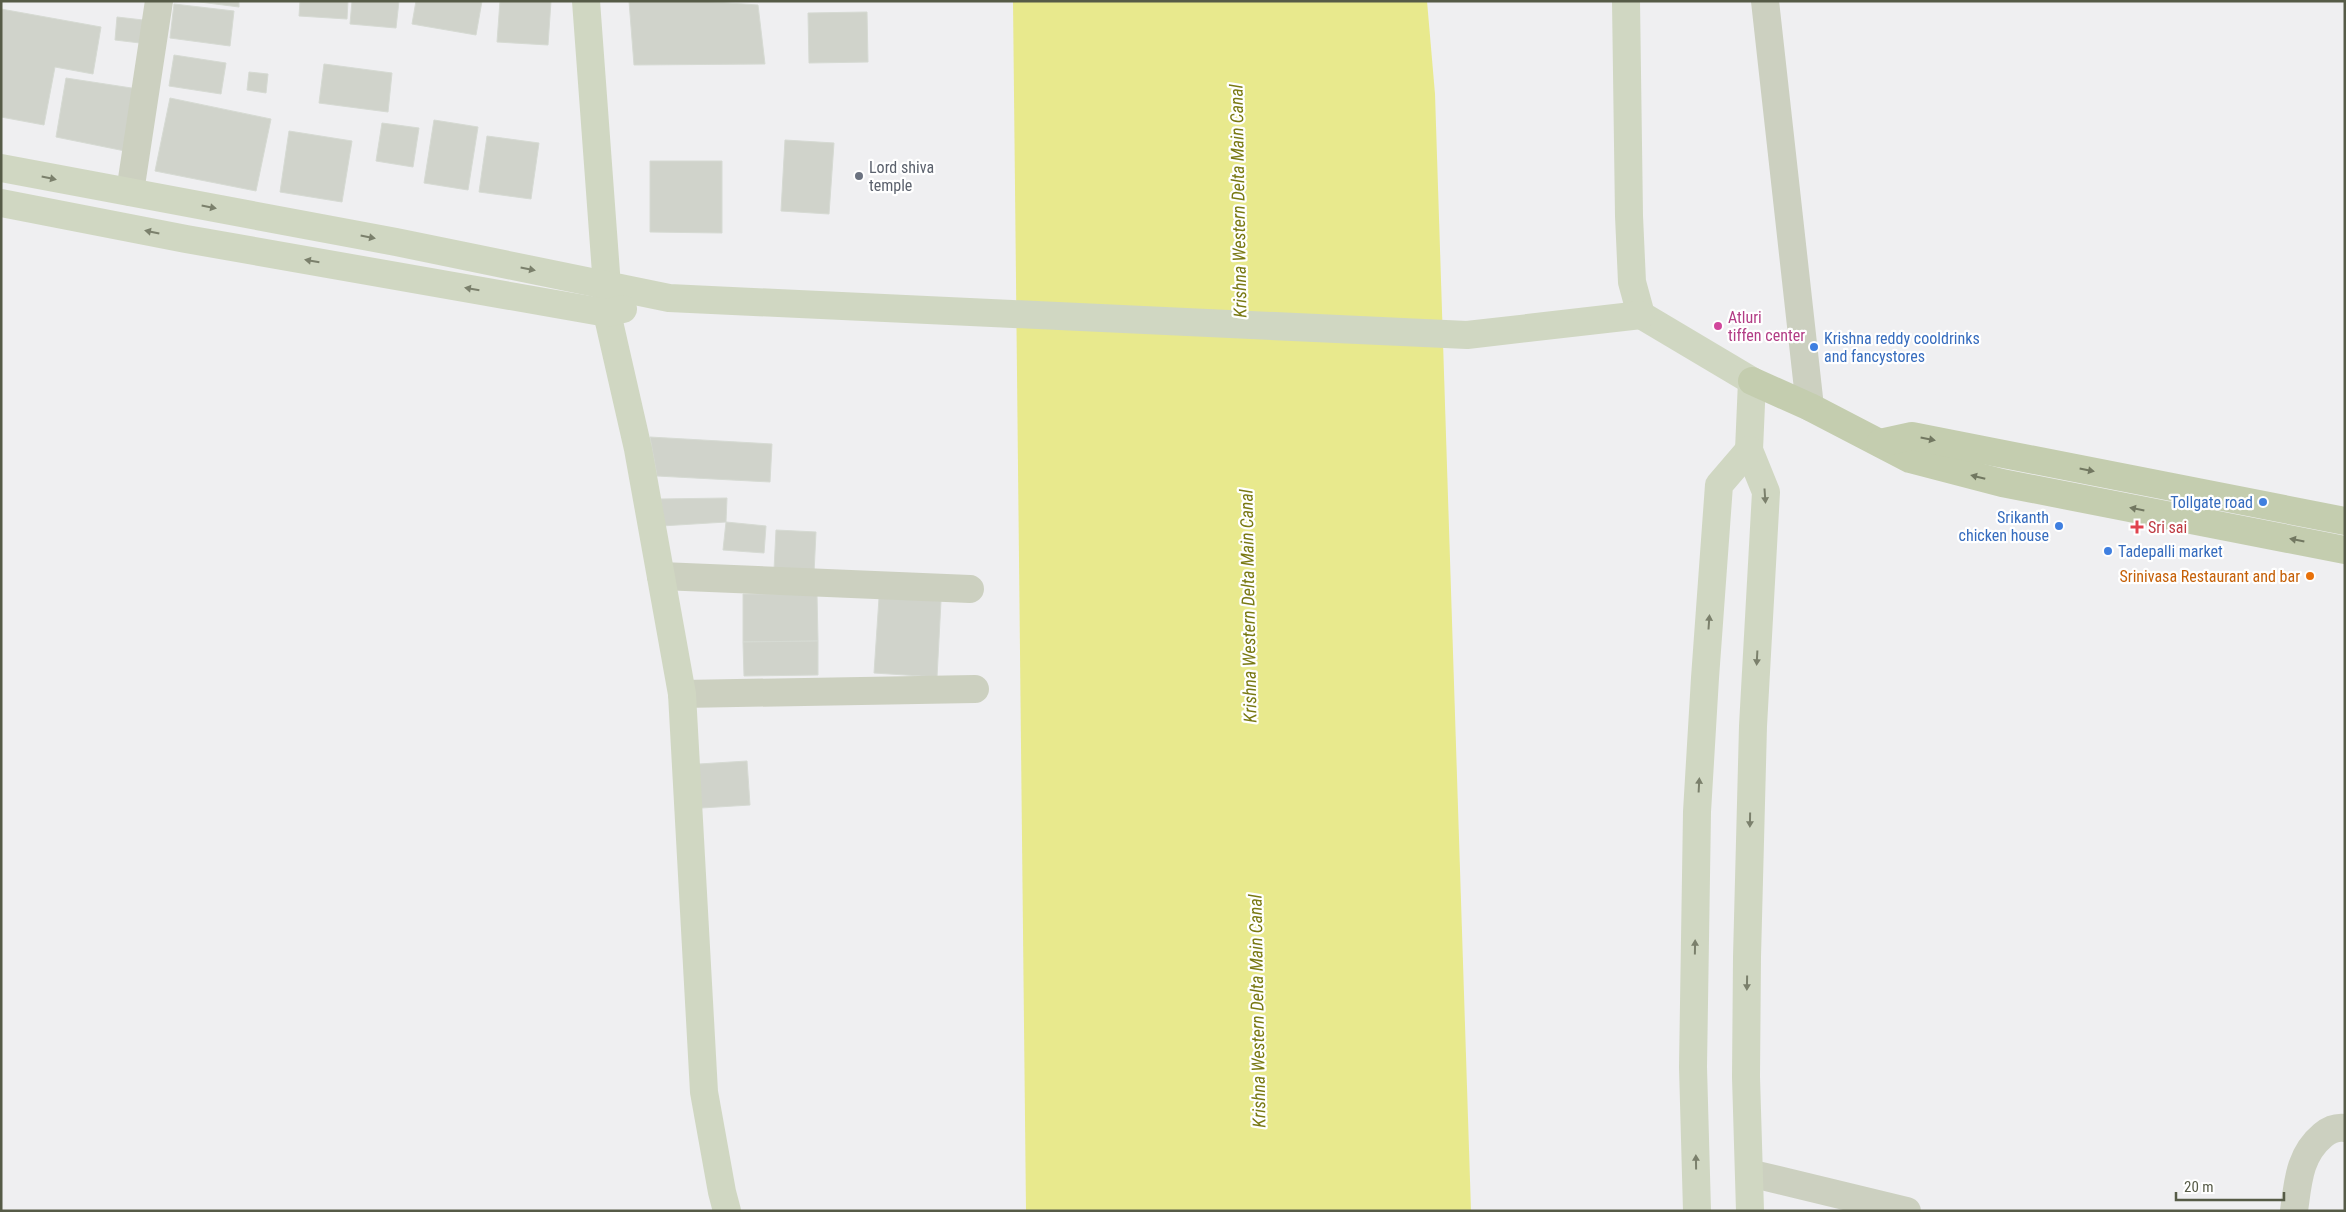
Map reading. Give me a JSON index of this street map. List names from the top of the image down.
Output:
{
  "water": ["Krishna Western Delta Main Canal"],
  "places": {
    "other": [
      "Lord shiva temple",
      "Atluri tiffen center",
      "Krishna reddy cooldrinks and fancystores",
      "Tollgate road",
      "Srikanth chicken house",
      "Tadepalli market",
      "Srinivasa Restaurant and bar"
    ],
    "health": ["Sri sai"]
  },
  "scale_bar": "20 m"
}
